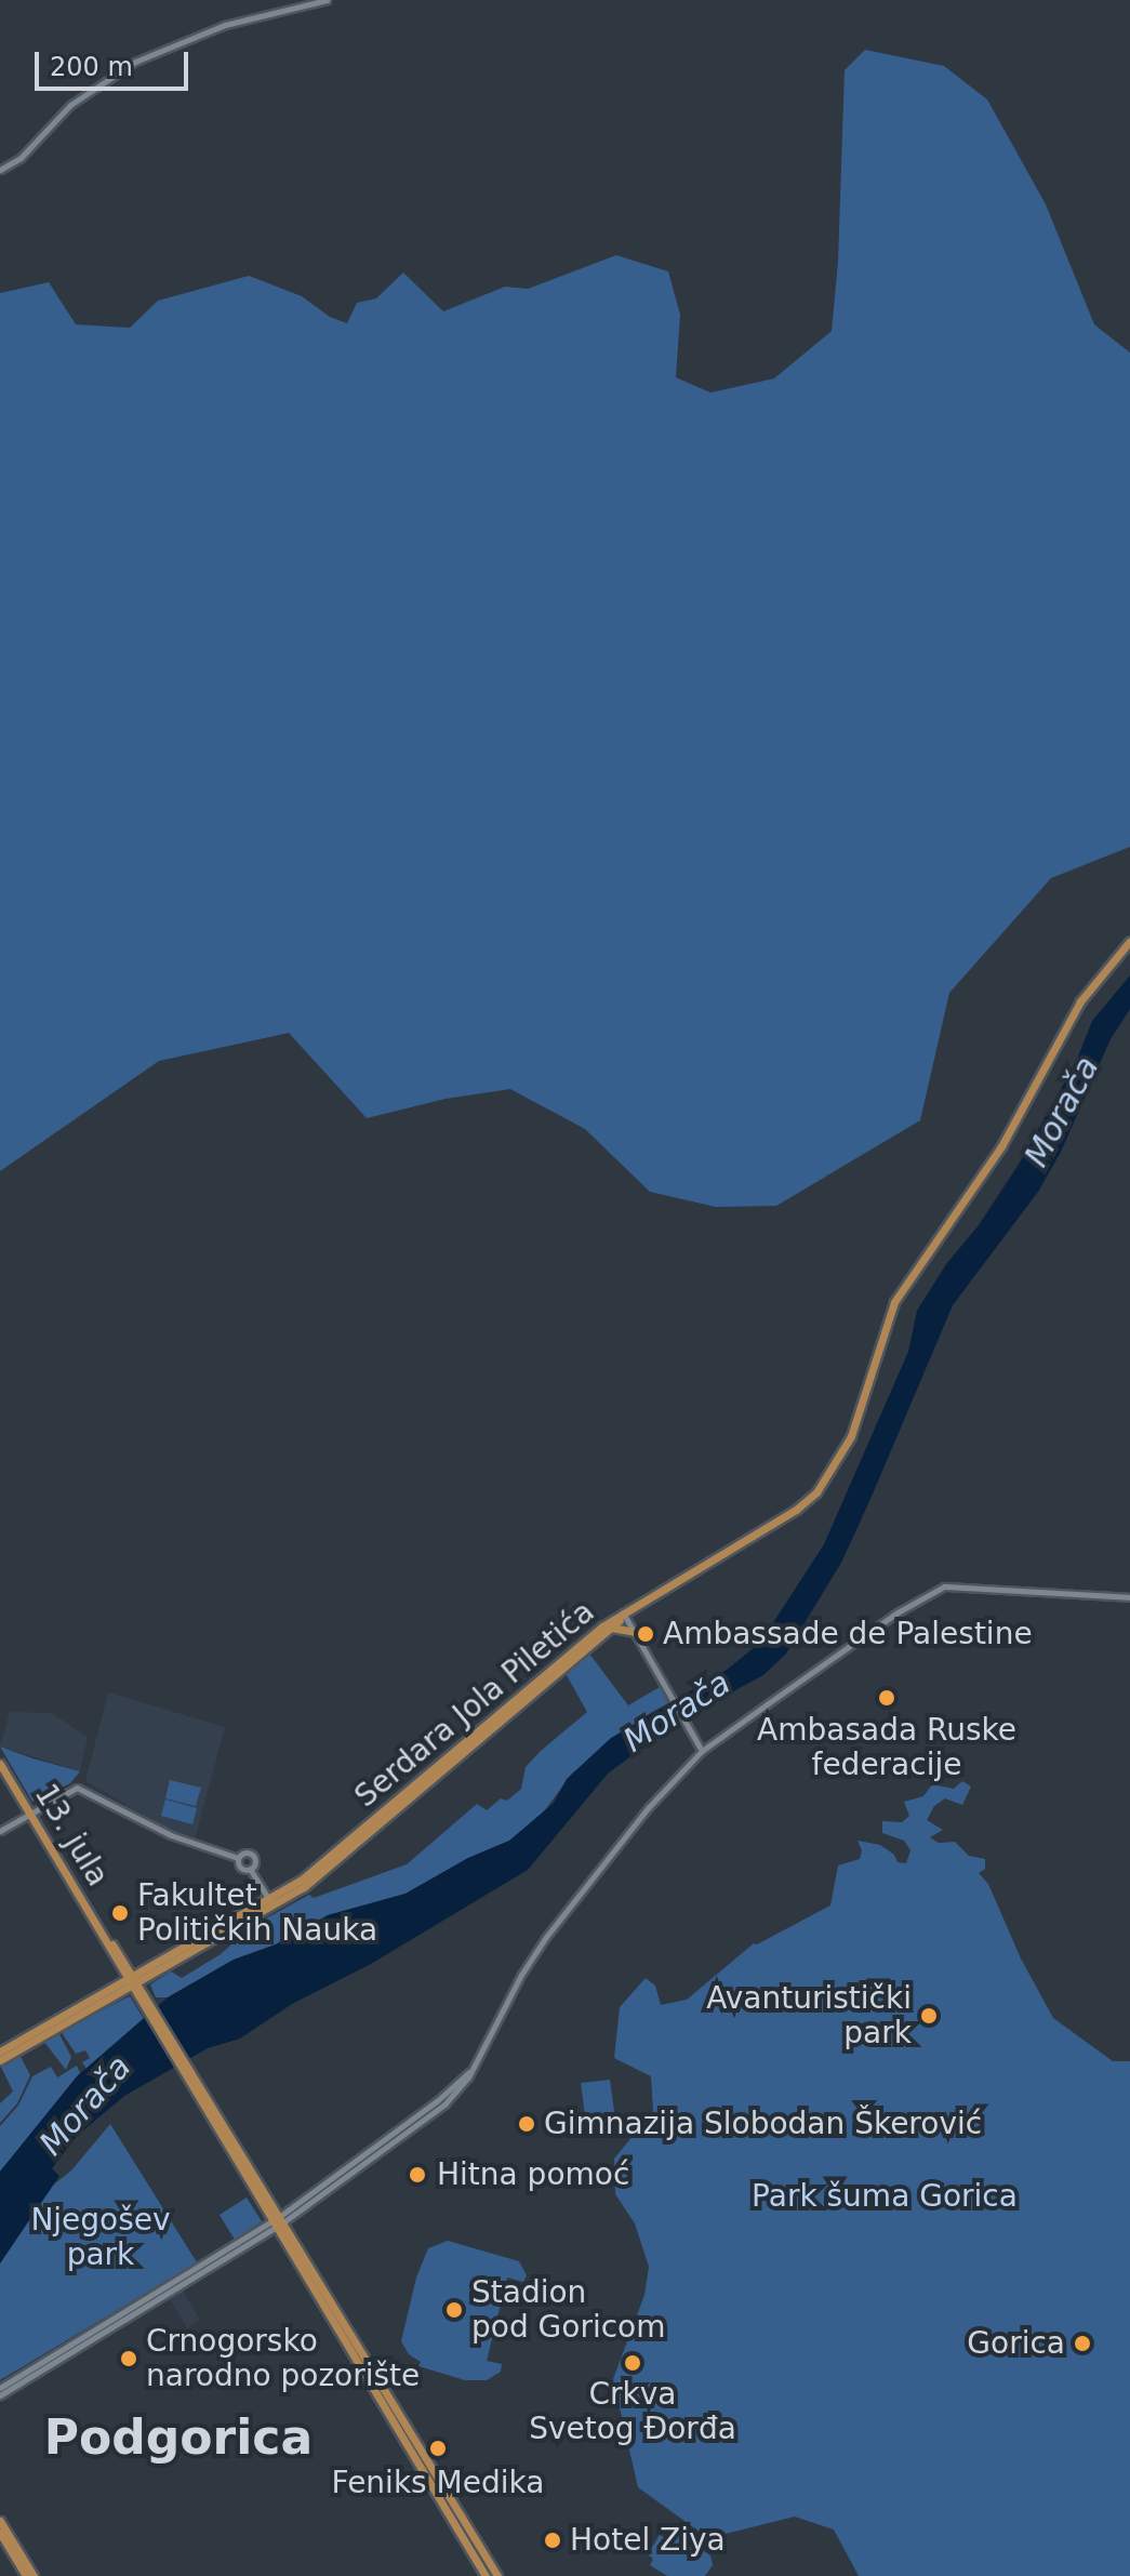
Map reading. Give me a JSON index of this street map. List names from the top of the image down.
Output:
{
  "streets": {
    "main road": ["Serdara Jola Piletića", "13. jula"]
  },
  "crossings": [
    ["Serdara Jola Piletića", "13. jula"]
  ],
  "districts": ["Podgorica"],
  "water": ["Morača"],
  "parks": ["Park šuma Gorica", "Njegošev park"],
  "places": [
    "Ambassade de Palestine",
    "Ambasada Ruske federacije",
    "Fakultet Političkih Nauka",
    "Avanturistički park",
    "Gimnazija Slobodan Škerović",
    "Hitna pomoć",
    "Stadion pod Goricom",
    "Gorica",
    "Crnogorsko narodno pozorište",
    "Crkva Svetog Đorđa",
    "Feniks Medika",
    "Hotel Ziya"
  ],
  "scale_bar": "200 m"
}
